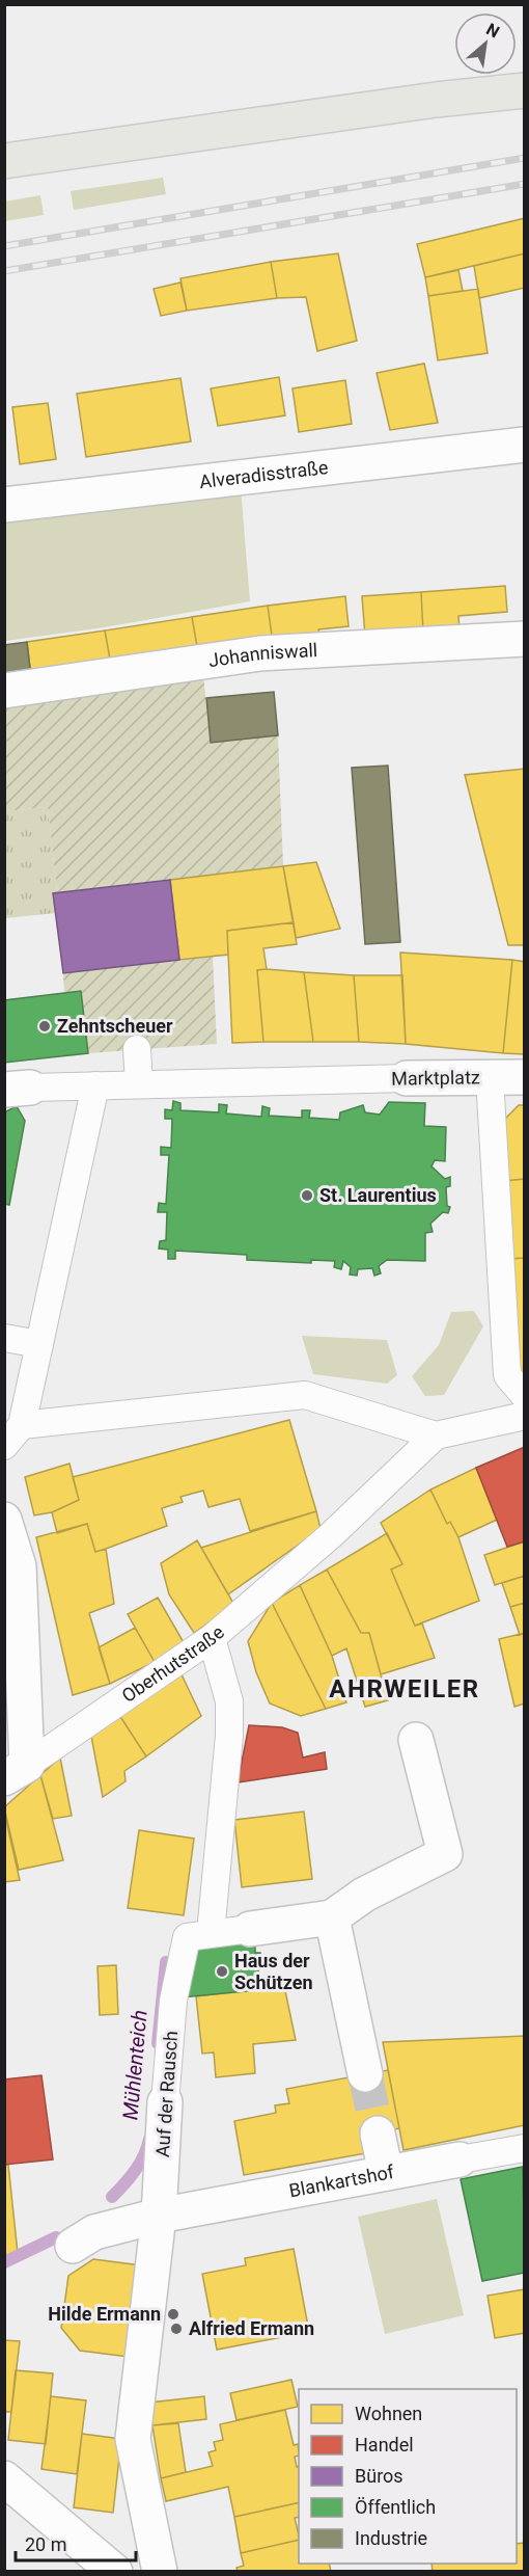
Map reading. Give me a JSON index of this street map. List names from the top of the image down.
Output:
{
  "streets": {
    "street": [
      "Alveradisstraße",
      "Johanniswall",
      "Marktplatz",
      "Oberhutstraße",
      "Auf der Rausch",
      "Blankartshof"
    ]
  },
  "crossings": [
    ["Auf der Rausch", "Blankartshof"]
  ],
  "districts": ["AHRWEILER"],
  "water": ["Mühlenteich"],
  "places": [
    "Zehntscheuer",
    "St. Laurentius",
    "Haus der Schützen",
    "Hilde Ermann",
    "Alfried Ermann"
  ],
  "legend": [
    "Wohnen",
    "Handel",
    "Büros",
    "Öffentlich",
    "Industrie"
  ],
  "scale_bar": "20 m",
  "north": "top right"
}
